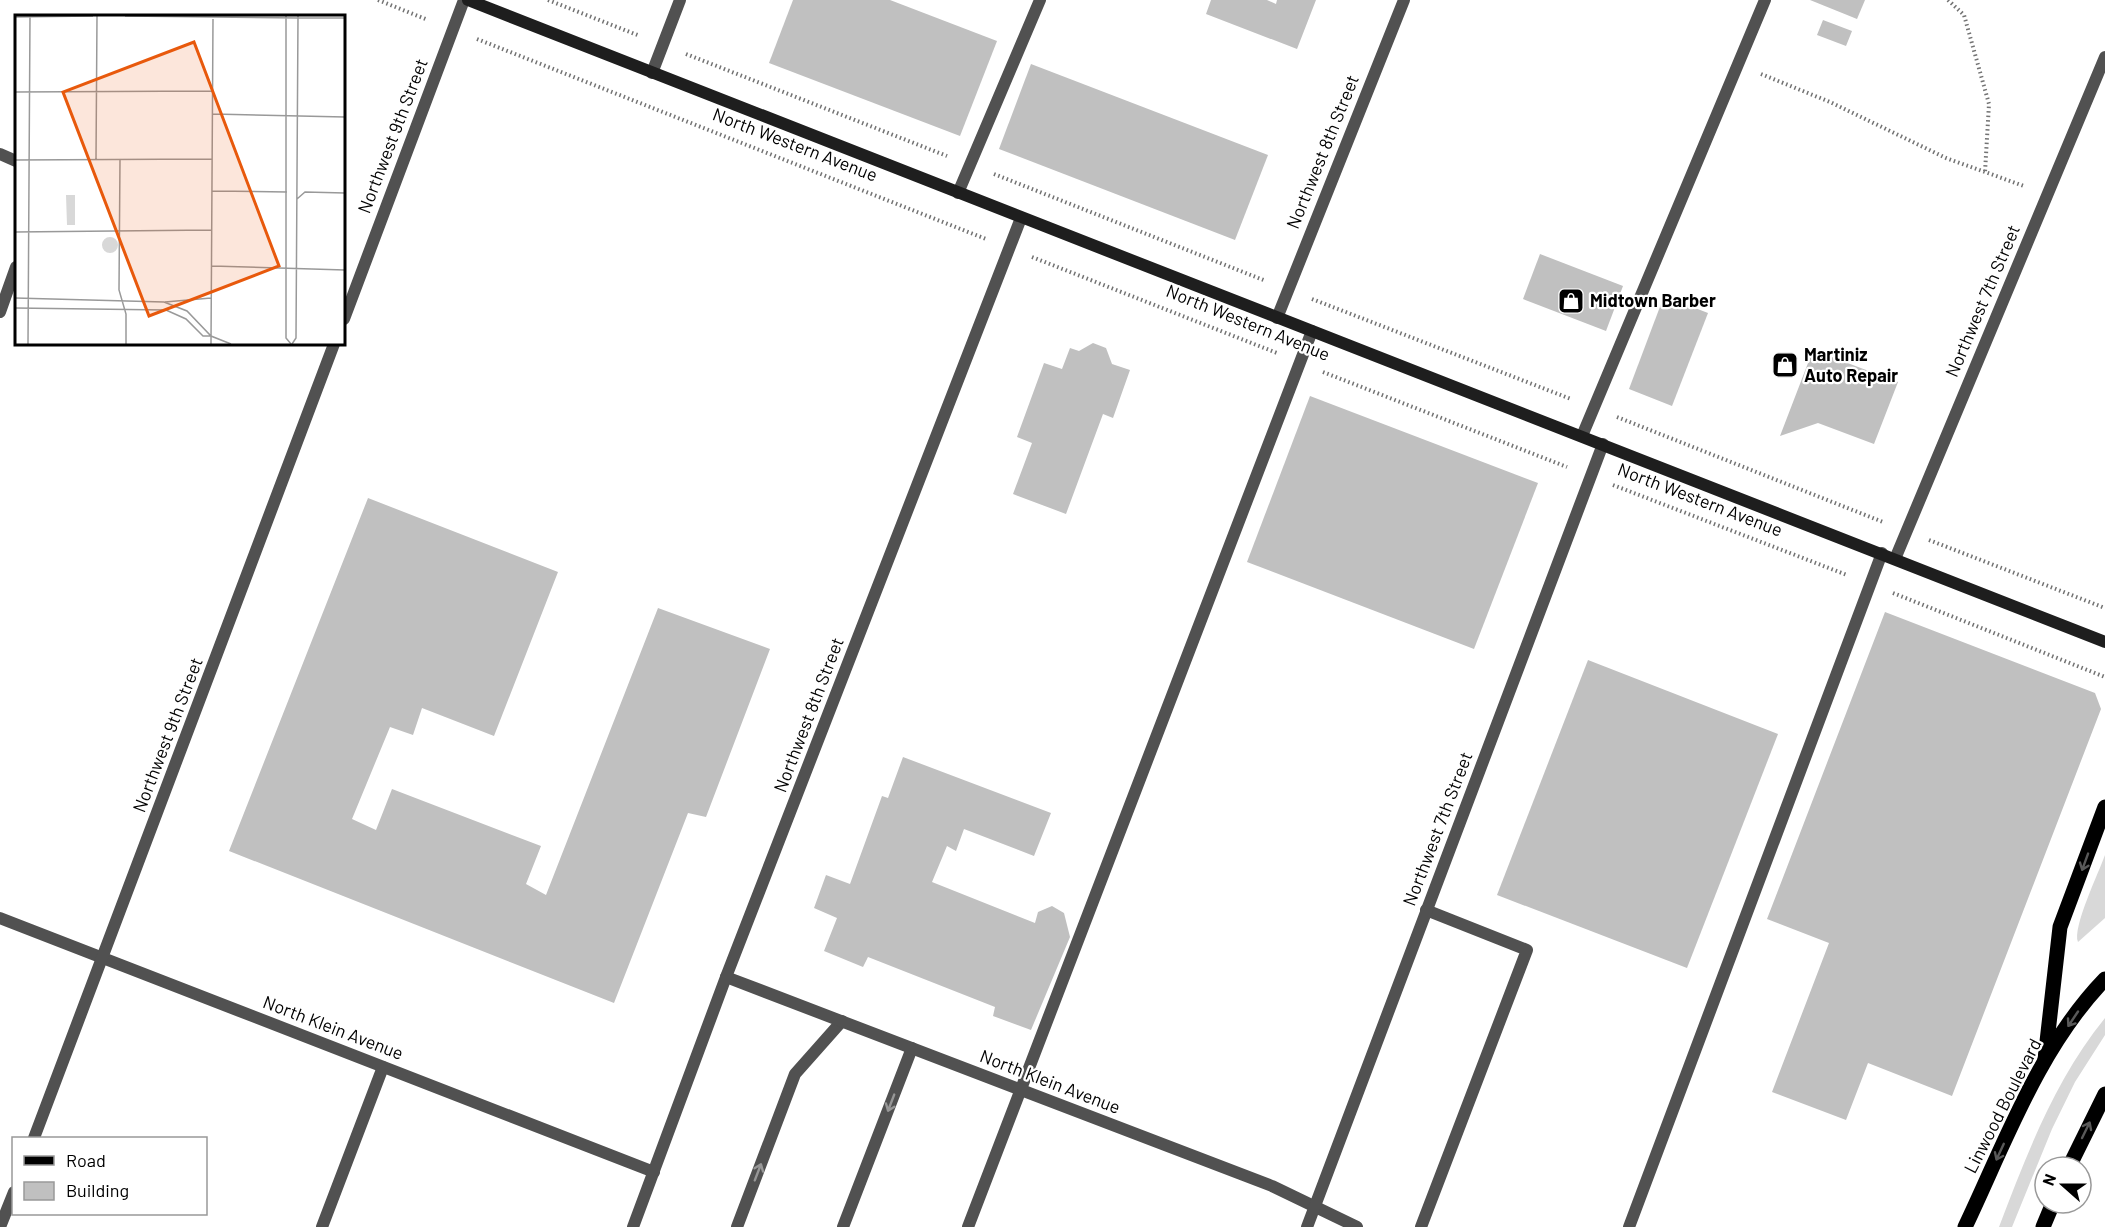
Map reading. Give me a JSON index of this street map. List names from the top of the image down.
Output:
{
  "streets": {
    "main road": ["North Western Avenue", "Linwood Boulevard"],
    "street": [
      "Northwest 9th Street",
      "Northwest 8th Street",
      "Northwest 7th Street",
      "North Klein Avenue"
    ]
  },
  "crossings": [
    ["Northwest 9th Street", "North Western Avenue"],
    ["Northwest 9th Street", "North Klein Avenue"],
    ["North Western Avenue", "Northwest 8th Street"],
    ["North Western Avenue", "Northwest 7th Street"],
    ["Northwest 8th Street", "North Klein Avenue"],
    ["Northwest 7th Street", "North Klein Avenue"]
  ],
  "places": {
    "shop": ["Midtown Barber", "Martiniz Auto Repair"]
  },
  "legend": ["Road", "Building"],
  "north": "left"
}
